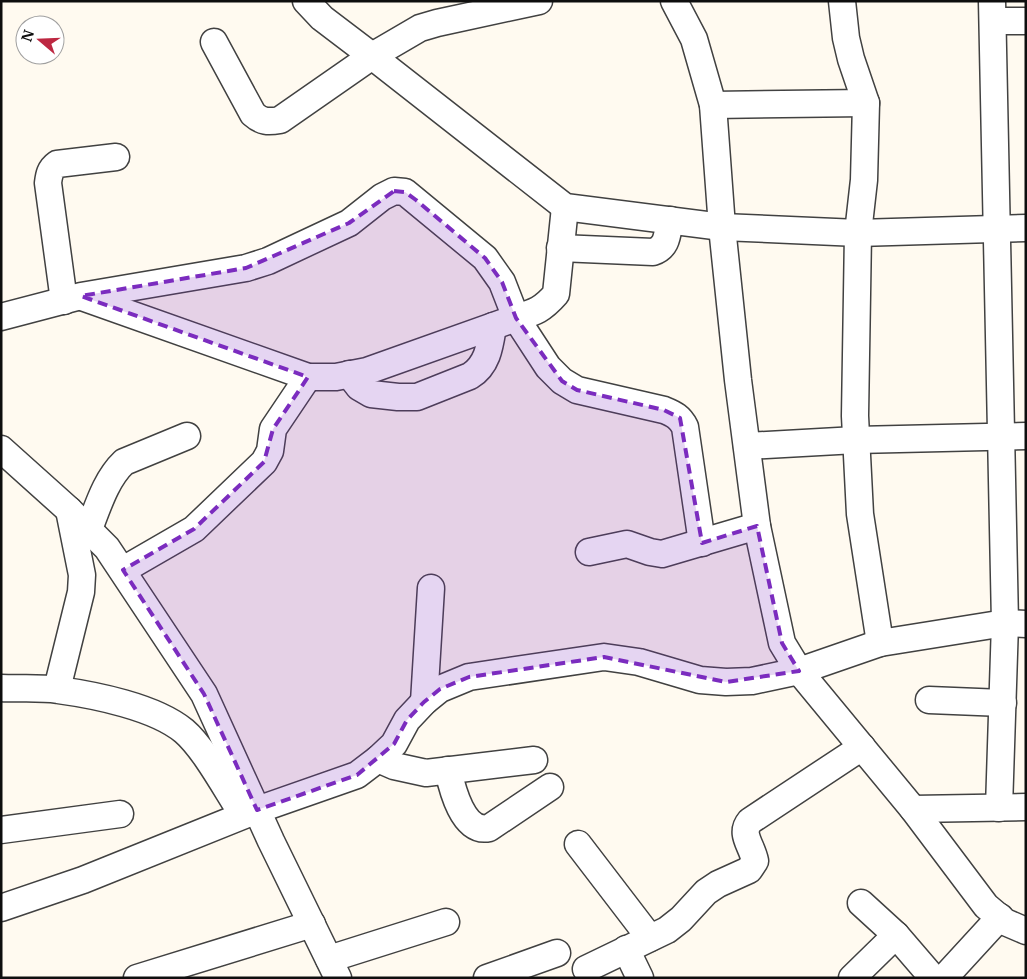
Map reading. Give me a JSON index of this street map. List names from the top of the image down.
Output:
{
  "north": "left"
}
